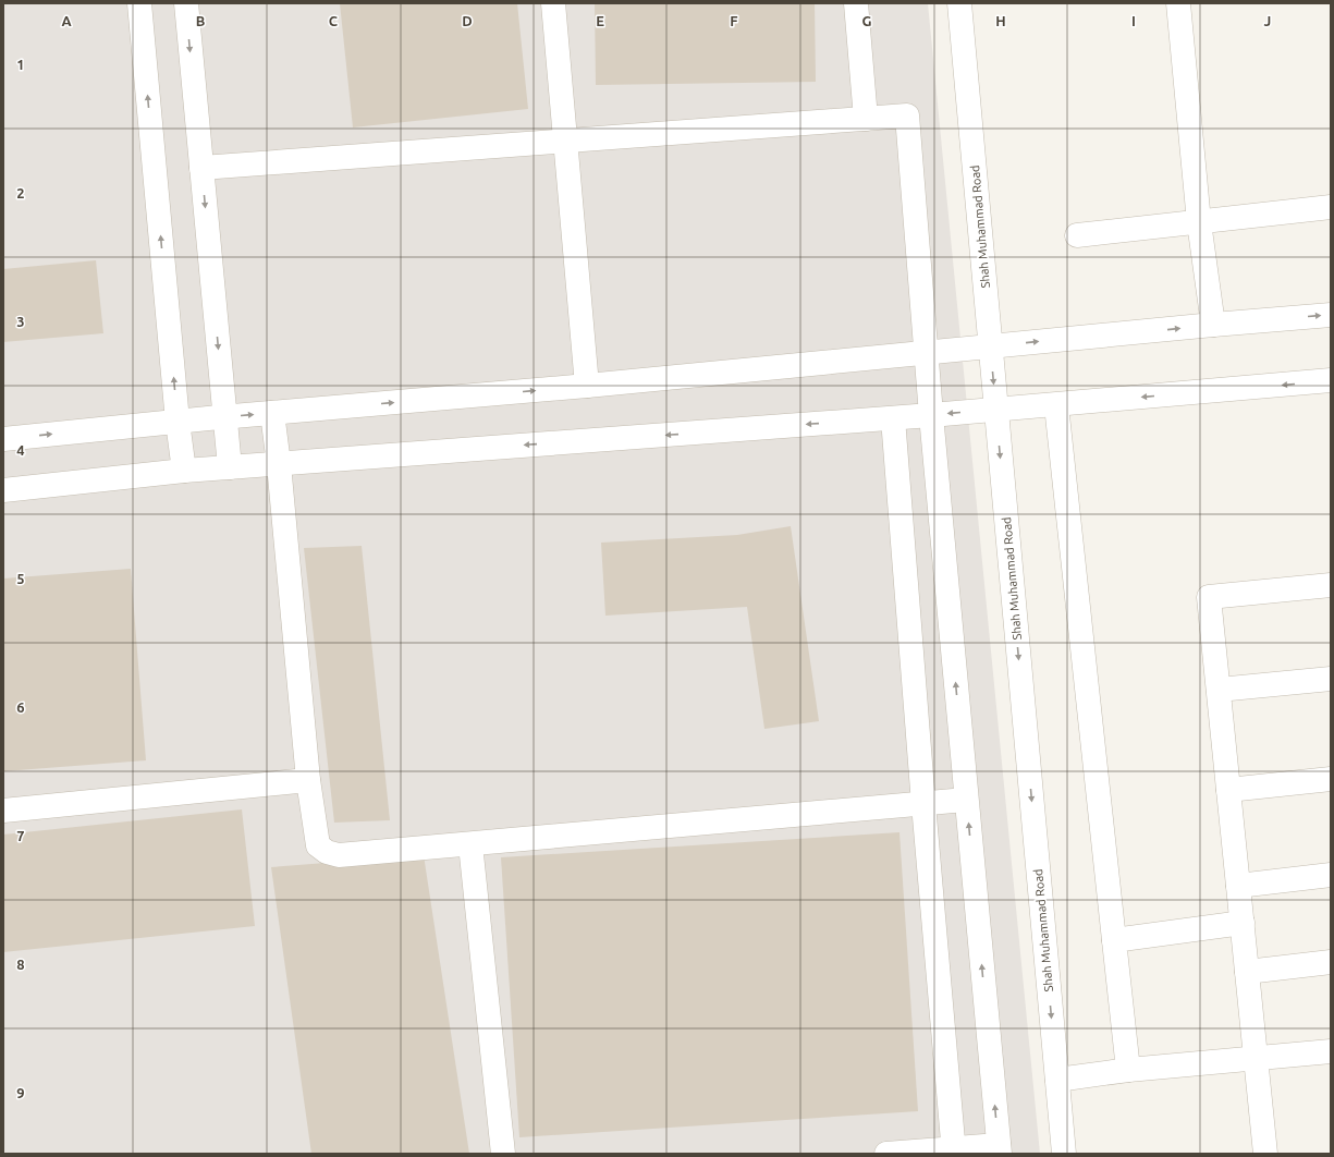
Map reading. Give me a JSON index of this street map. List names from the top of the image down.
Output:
{
  "streets": {
    "street": ["Shah Muhammad Road"]
  },
  "grid": {
    "columns": [
      "A",
      "B",
      "C",
      "D",
      "E",
      "F",
      "G",
      "H",
      "I",
      "J"
    ],
    "rows": [
      "1",
      "2",
      "3",
      "4",
      "5",
      "6",
      "7",
      "8",
      "9"
    ]
  }
}
